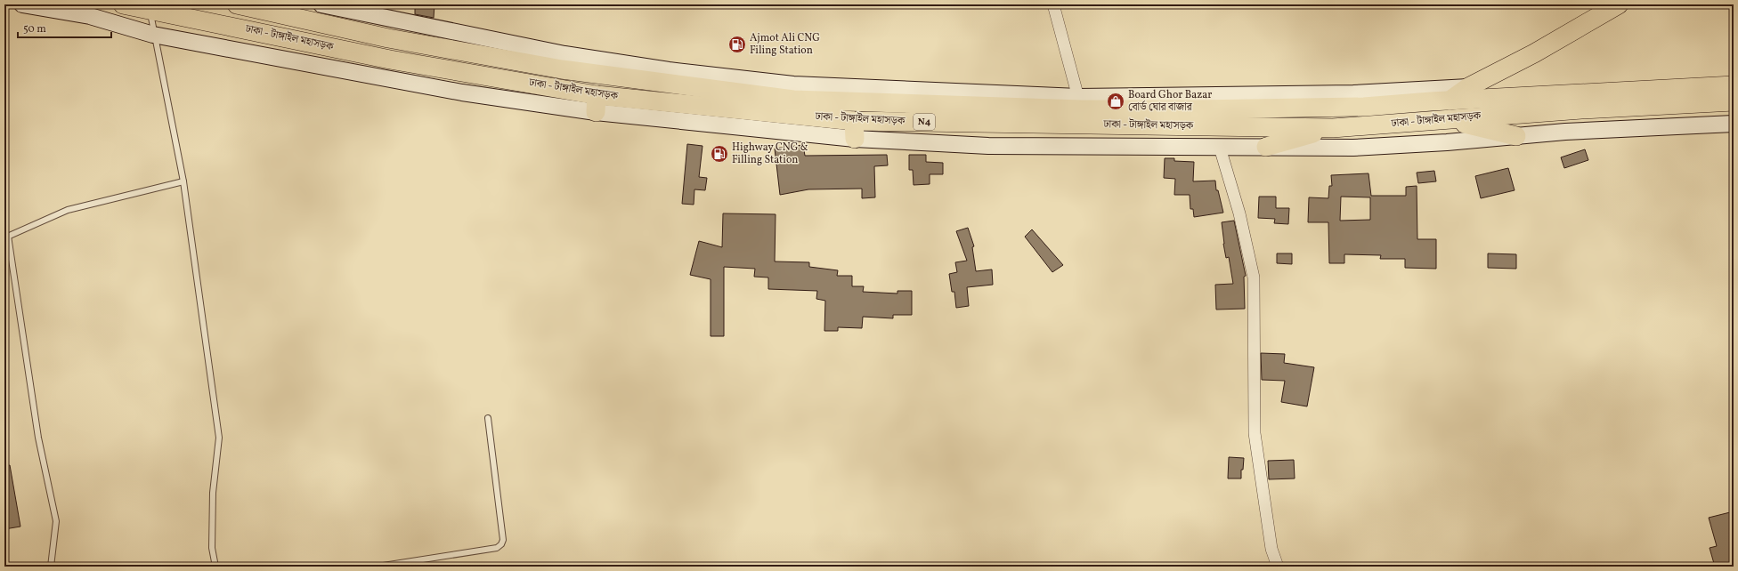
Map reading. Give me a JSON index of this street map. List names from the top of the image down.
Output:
{
  "streets": {
    "highway": ["ঢাকা - টাঙ্গাইল মহাসড়ক", "N4"]
  },
  "places": {
    "fuel station": ["Ajmot Ali CNG Filing Station", "Highway CNG & Filling Station"],
    "shop": ["Board Ghor Bazar বোর্ড ঘোর বাজার"]
  },
  "scale_bar": "50 m"
}
